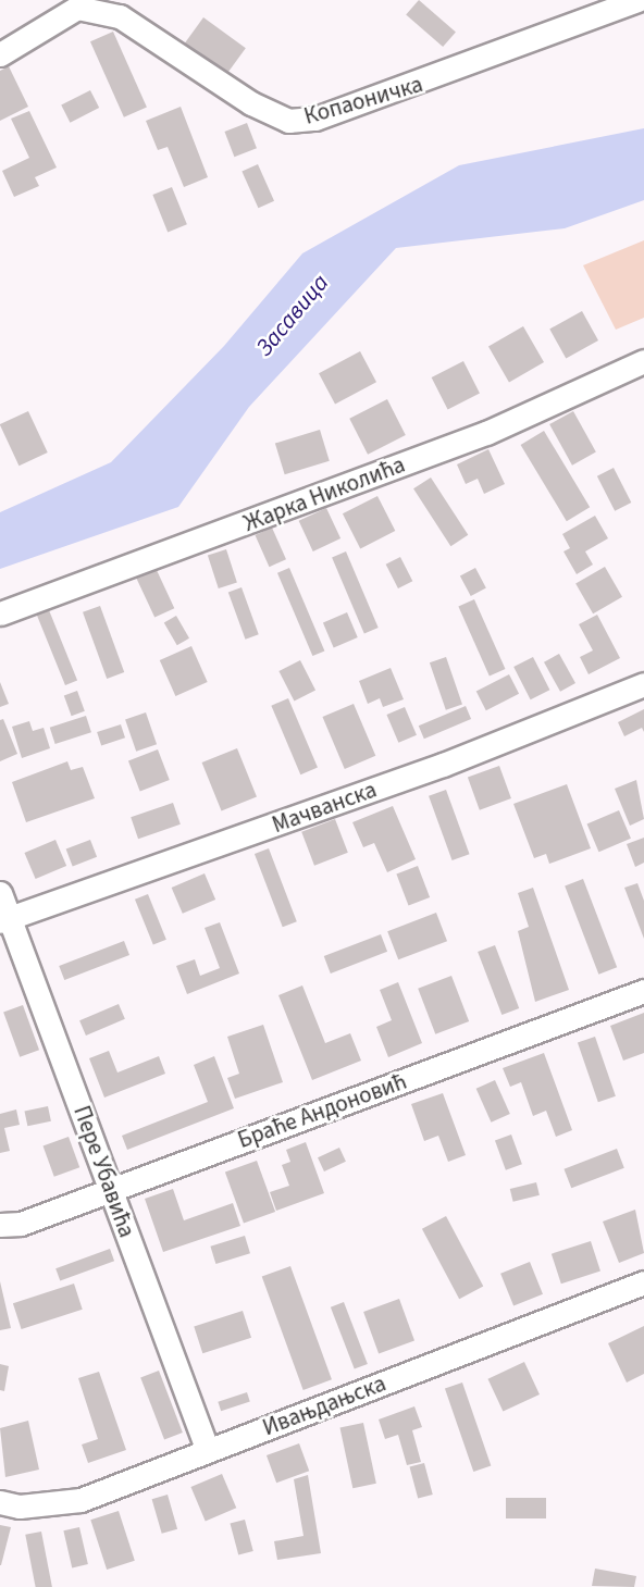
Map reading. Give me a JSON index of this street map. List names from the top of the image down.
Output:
{
  "streets": {
    "street": [
      "Копаоничка",
      "Жарка Николића",
      "Мачванска",
      "Браће Андоновић",
      "Пере Убавића",
      "Ивањдањска"
    ]
  },
  "crossings": [
    ["Мачванска", "Пере Убавића"],
    ["Браће Андоновић", "Пере Убавића"],
    ["Пере Убавића", "Ивањдањска"]
  ],
  "water": ["Засавица"]
}
